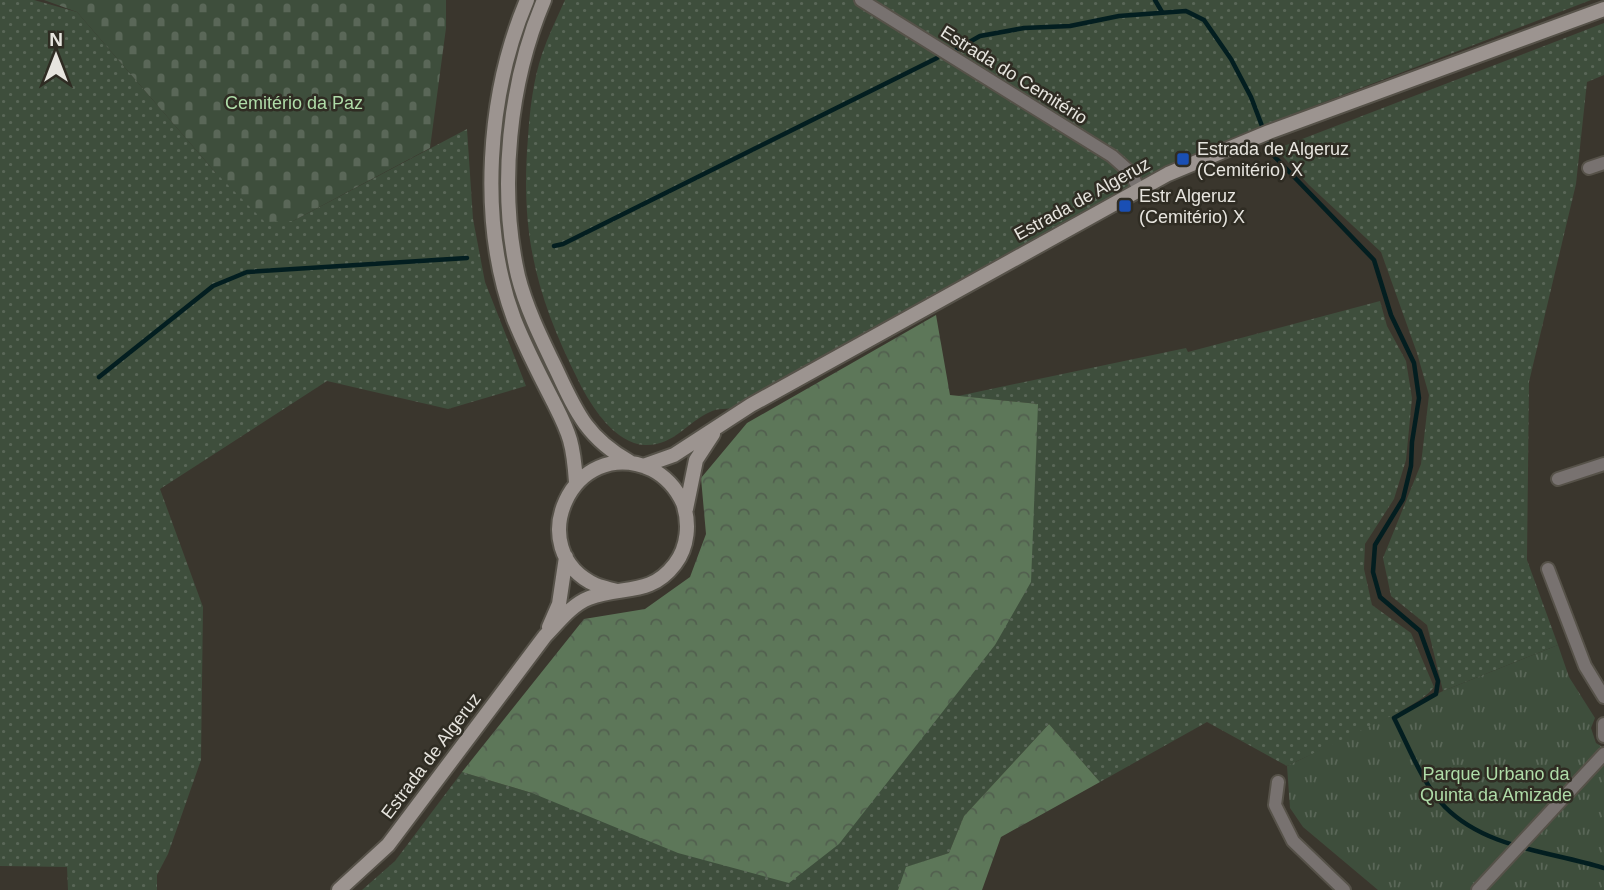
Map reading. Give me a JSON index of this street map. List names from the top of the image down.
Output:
{
  "streets": {
    "main road": ["Estrada de Algeruz"],
    "street": ["Estrada do Cemitério"]
  },
  "crossings": [
    ["Estrada do Cemitério", "Estrada de Algeruz"]
  ],
  "parks": ["Cemitério da Paz", "Parque Urbano da Quinta da Amizade"],
  "places": {
    "transit": ["Estrada de Algeruz (Cemitério) X", "Estr Algeruz (Cemitério) X"]
  },
  "north": "top"
}
